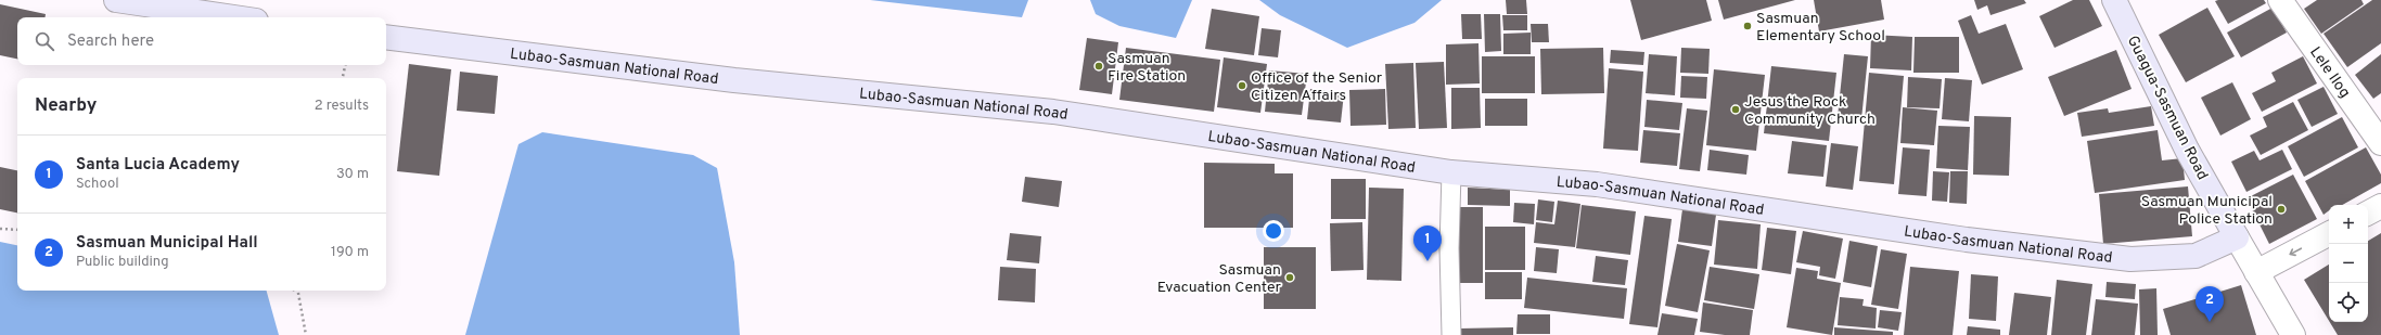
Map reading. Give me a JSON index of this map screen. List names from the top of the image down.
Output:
{
  "streets": {
    "main road": ["Lubao-Sasmuan National Road", "Guagua-Sasmuan Road"],
    "street": ["Lele Ilog"]
  },
  "crossings": [
    ["Lubao-Sasmuan National Road", "Guagua-Sasmuan Road"]
  ],
  "places": [
    "Sasmuan Elementary School",
    "Sasmuan Fire Station",
    "Office of the Senior Citizen Affairs",
    "Jesus the Rock Community Church",
    "Sasmuan Municipal Police Station",
    "Sasmuan Evacuation Center"
  ],
  "page": {
    "search": "Search here",
    "heading": ["Nearby", "2 results"],
    "list": [
      {
        "mark": "1",
        "name": "Santa Lucia Academy",
        "note": "School",
        "value": "30 m"
      },
      {
        "mark": "2",
        "name": "Sasmuan Municipal Hall",
        "note": "Public building",
        "value": "190 m"
      }
    ],
    "map_buttons": ["+", "−"],
    "pins": ["1", "2"]
  }
}
